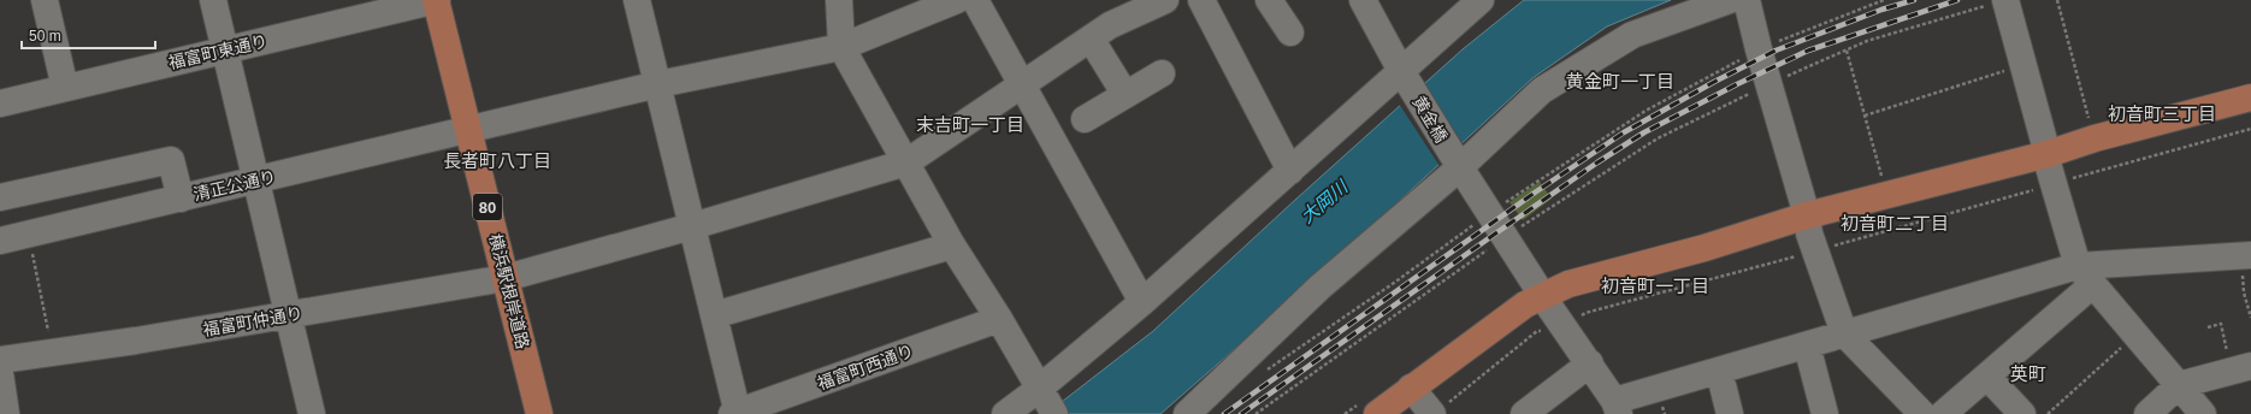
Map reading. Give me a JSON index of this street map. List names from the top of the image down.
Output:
{
  "streets": {
    "main road": ["80", "横浜駅根岸道路"],
    "street": [
      "福富町東通り",
      "黄金橋",
      "清正公通り",
      "福富町仲通り",
      "福富町西通り"
    ]
  },
  "crossings": [
    ["福富町東通り", "横浜駅根岸道路"],
    ["清正公通り", "横浜駅根岸道路"],
    ["横浜駅根岸道路", "福富町仲通り"]
  ],
  "districts": [
    "黄金町一丁目",
    "初音町三丁目",
    "末吉町一丁目",
    "長者町八丁目",
    "初音町二丁目",
    "初音町一丁目",
    "英町"
  ],
  "water": ["大岡川"],
  "scale_bar": "50 m"
}
